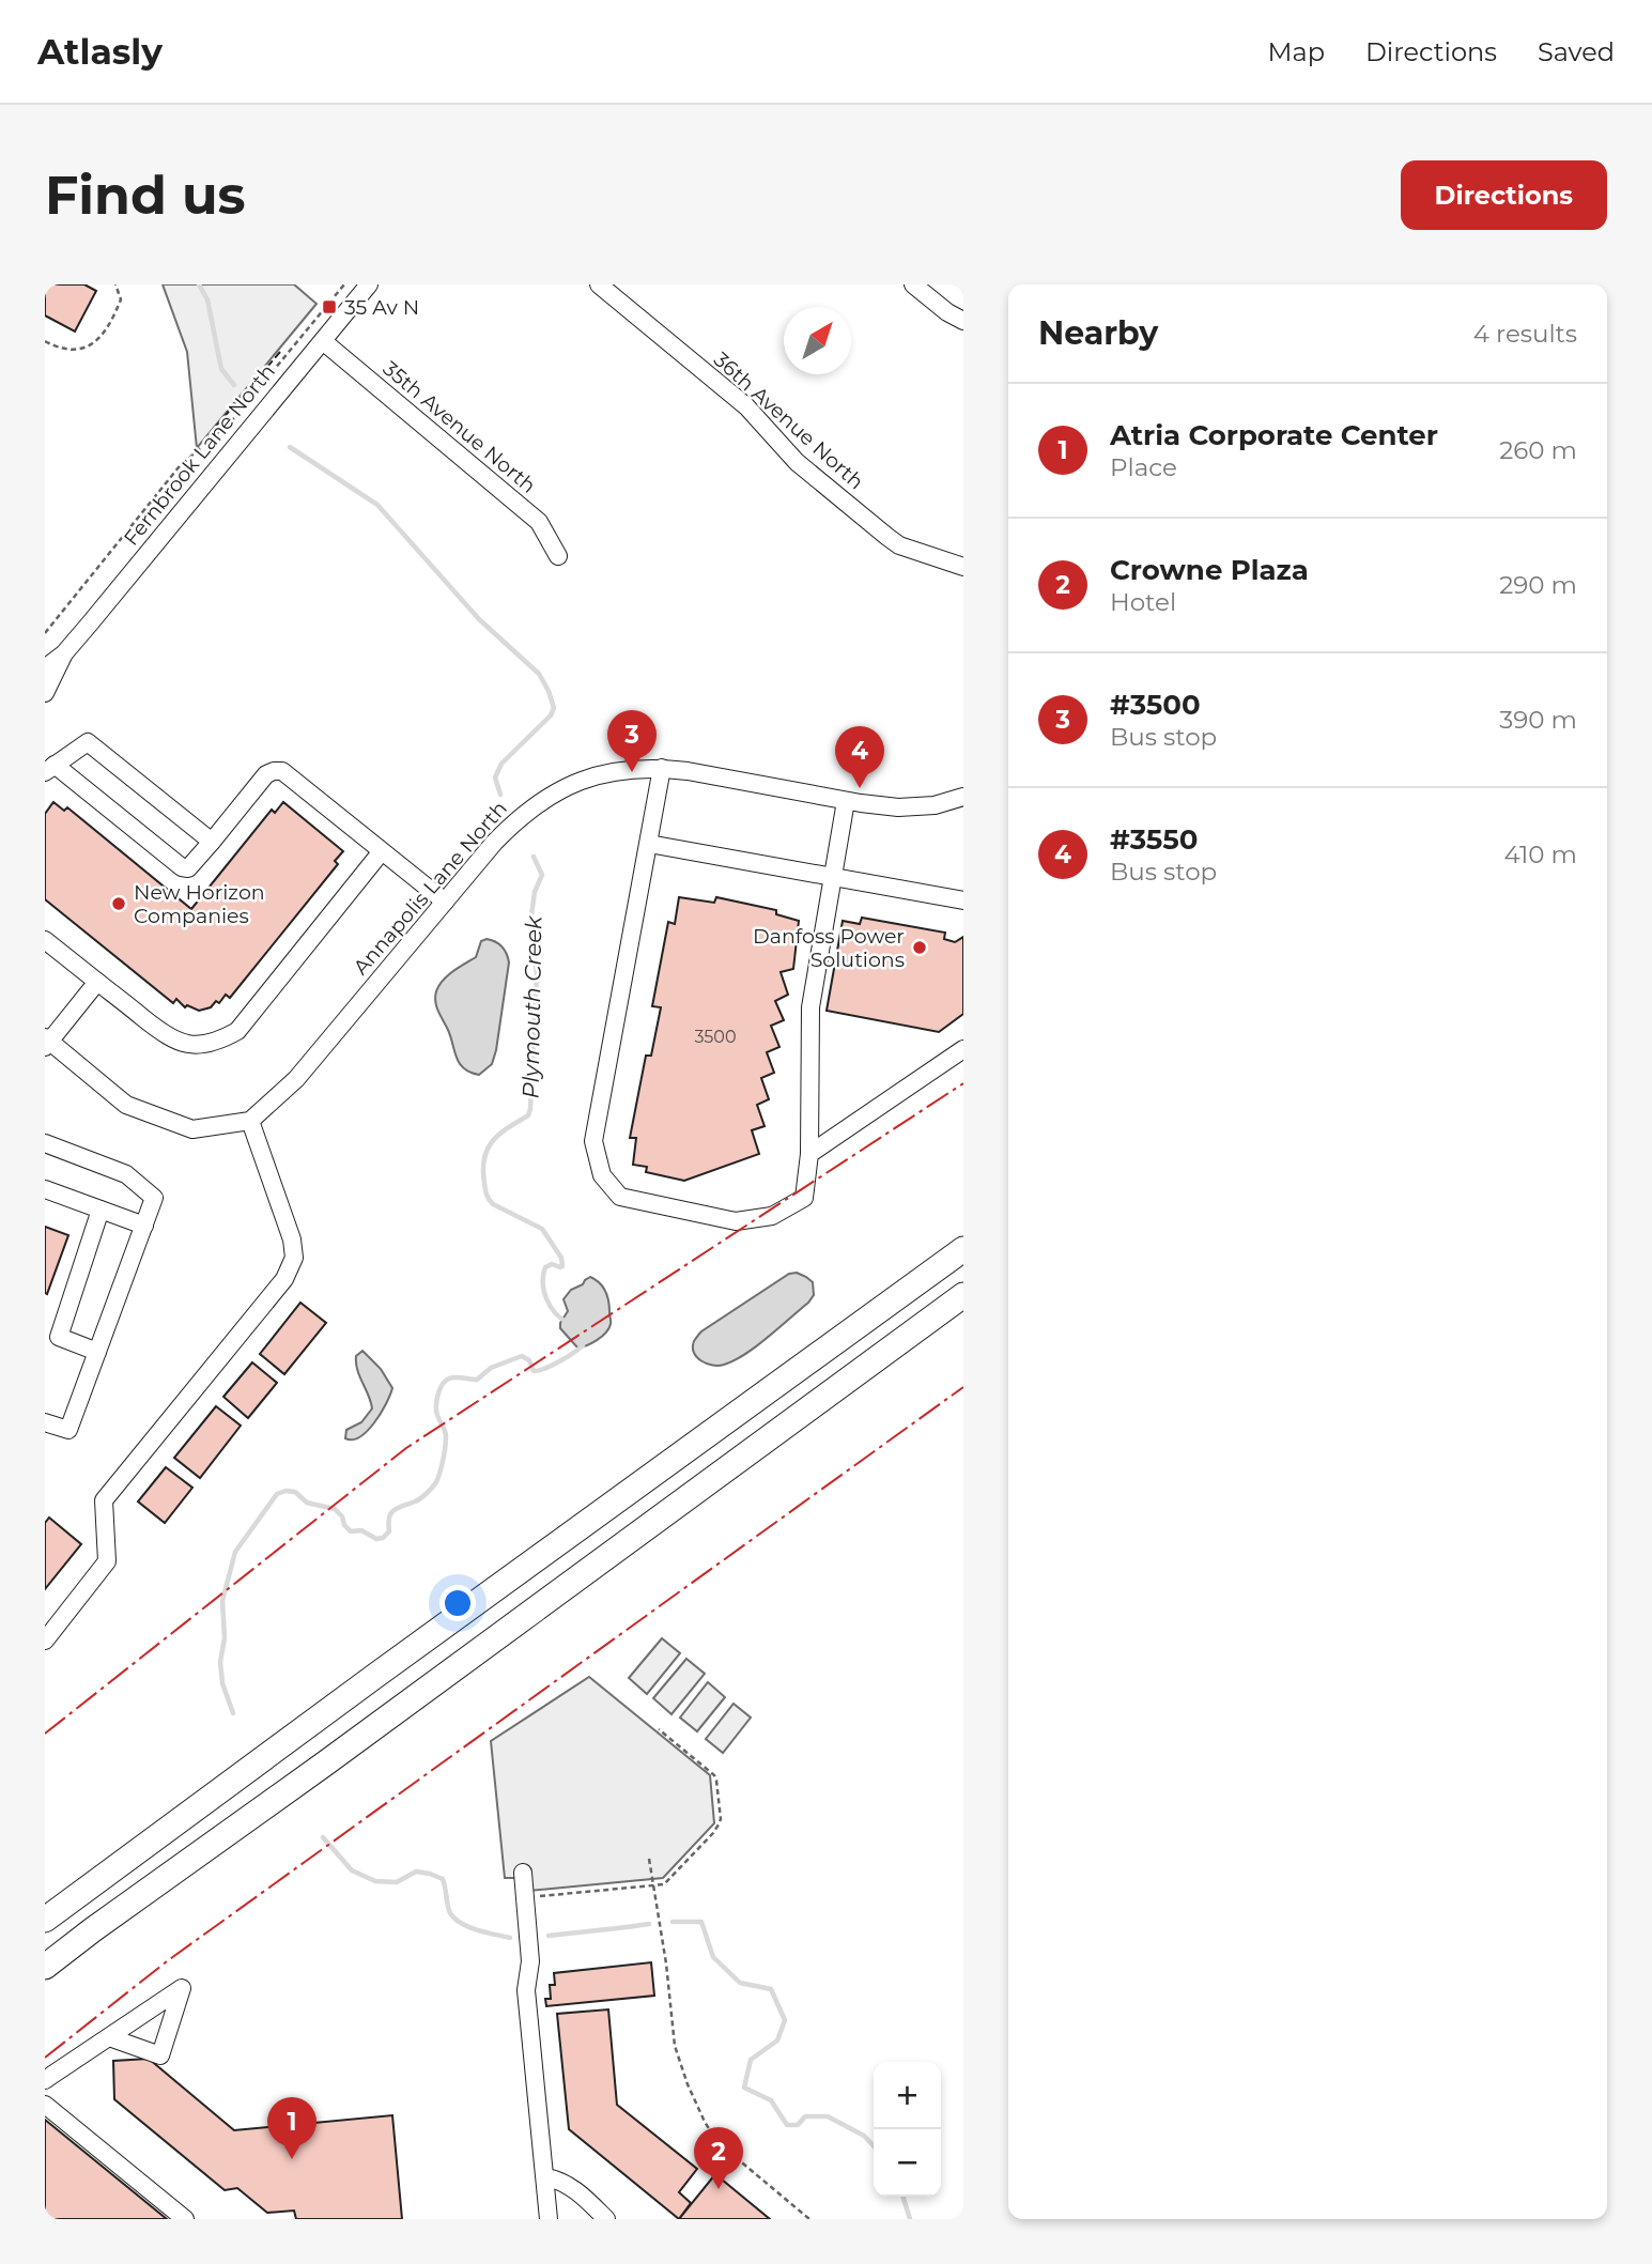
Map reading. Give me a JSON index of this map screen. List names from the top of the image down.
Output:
{
  "streets": {
    "street": [
      "36th Avenue North",
      "35th Avenue North",
      "Fernbrook Lane North",
      "Annapolis Lane North"
    ]
  },
  "crossings": [
    ["35th Avenue North", "Fernbrook Lane North"]
  ],
  "water": ["Plymouth Creek"],
  "places": {
    "transit": ["35 Av N"],
    "other": ["New Horizon Companies", "Danfoss Power Solutions"]
  },
  "house_numbers": ["3500"],
  "north": "top right",
  "page": {
    "header": "Atlasly",
    "nav": ["Map", "Directions", "Saved"],
    "buttons": "Directions",
    "title": "Find us",
    "heading": ["Nearby", "4 results"],
    "list": [
      {
        "mark": "1",
        "name": "Atria Corporate Center",
        "note": "Place",
        "value": "260 m"
      },
      {
        "mark": "2",
        "name": "Crowne Plaza",
        "note": "Hotel",
        "value": "290 m"
      },
      {
        "mark": "3",
        "name": "#3500",
        "note": "Bus stop",
        "value": "390 m"
      },
      {
        "mark": "4",
        "name": "#3550",
        "note": "Bus stop",
        "value": "410 m"
      }
    ],
    "pins": [
      "3",
      "4",
      "1",
      "2"
    ],
    "map_buttons": ["+", "−"]
  }
}
